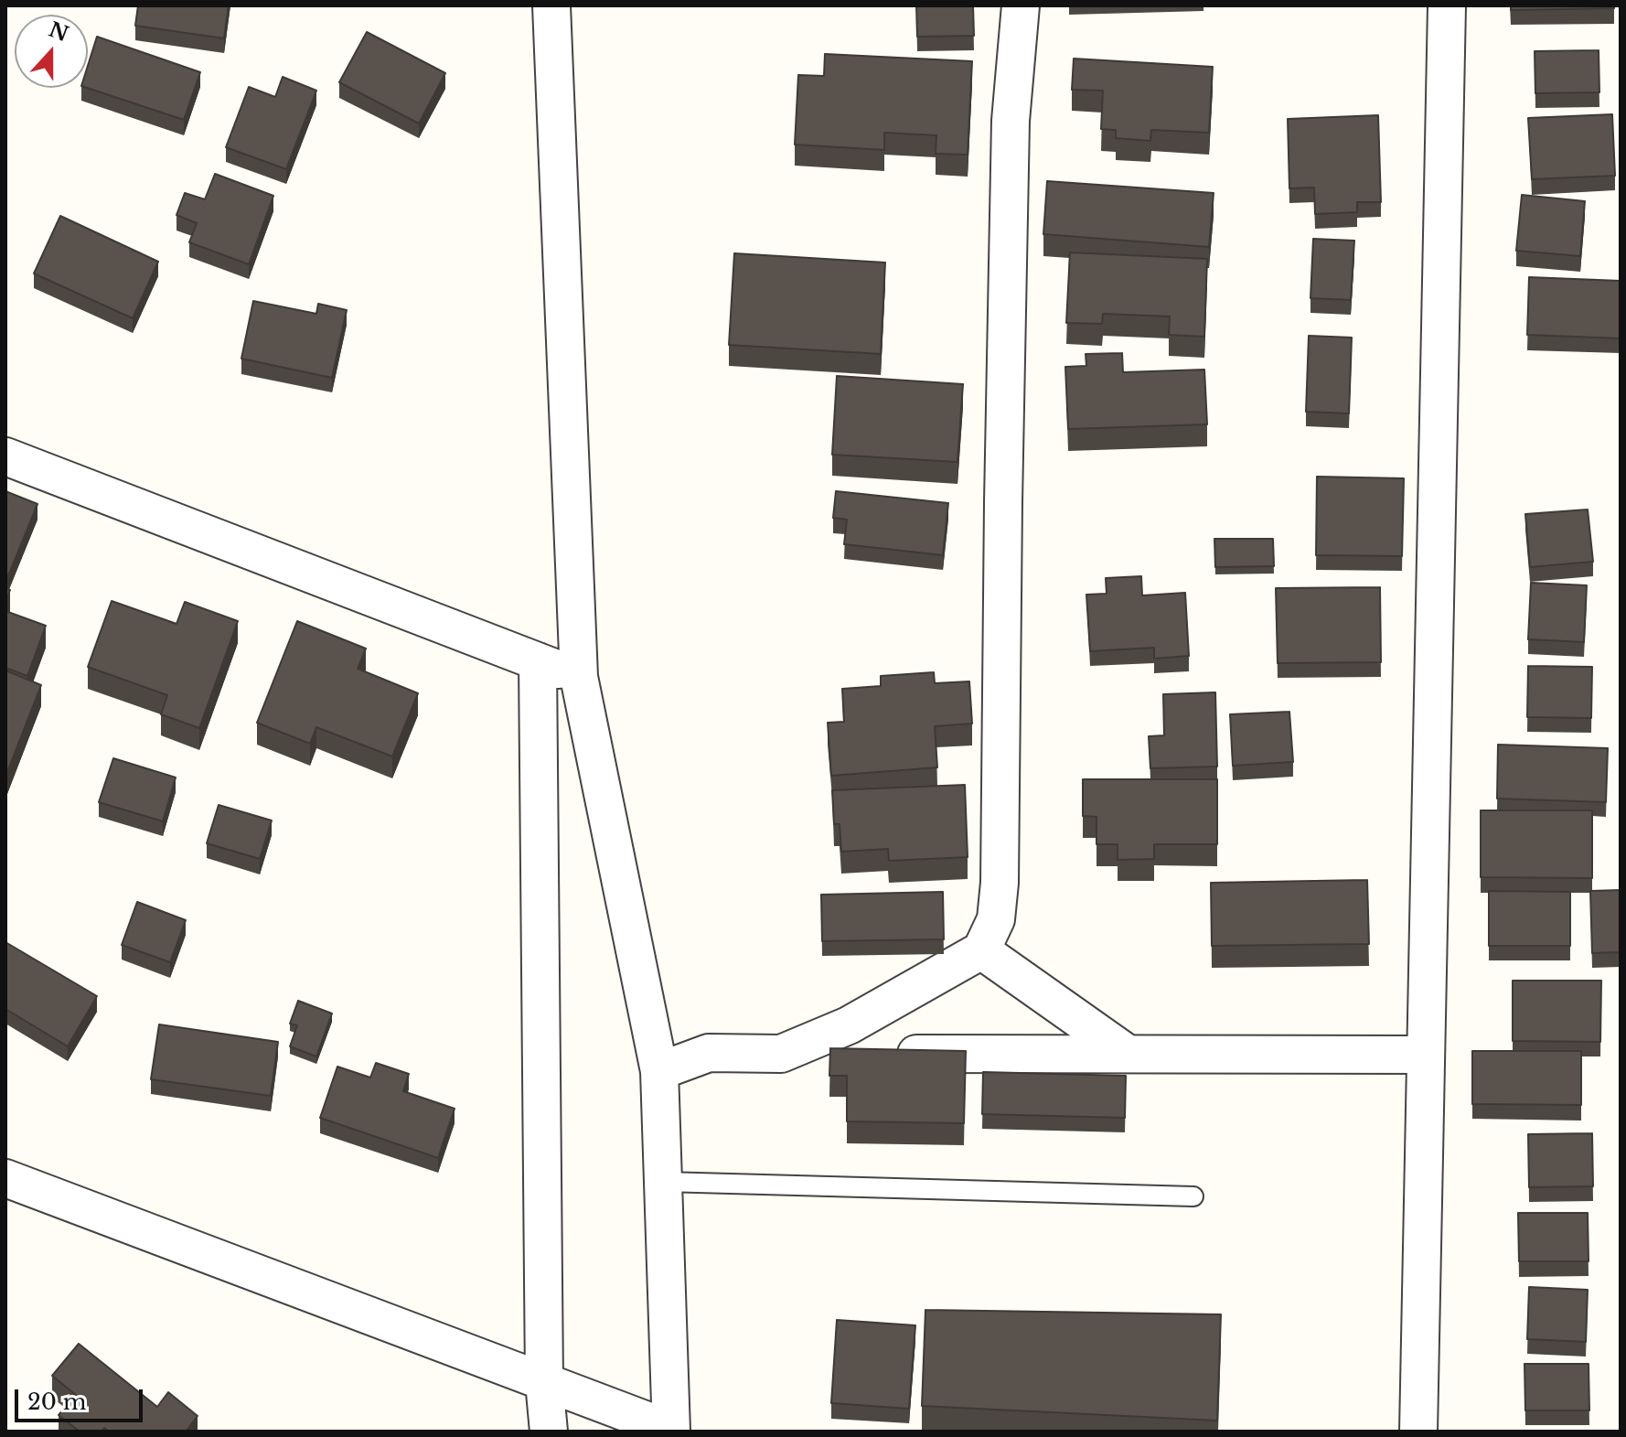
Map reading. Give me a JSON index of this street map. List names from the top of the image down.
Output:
{
  "scale_bar": "20 m",
  "north": "top"
}
